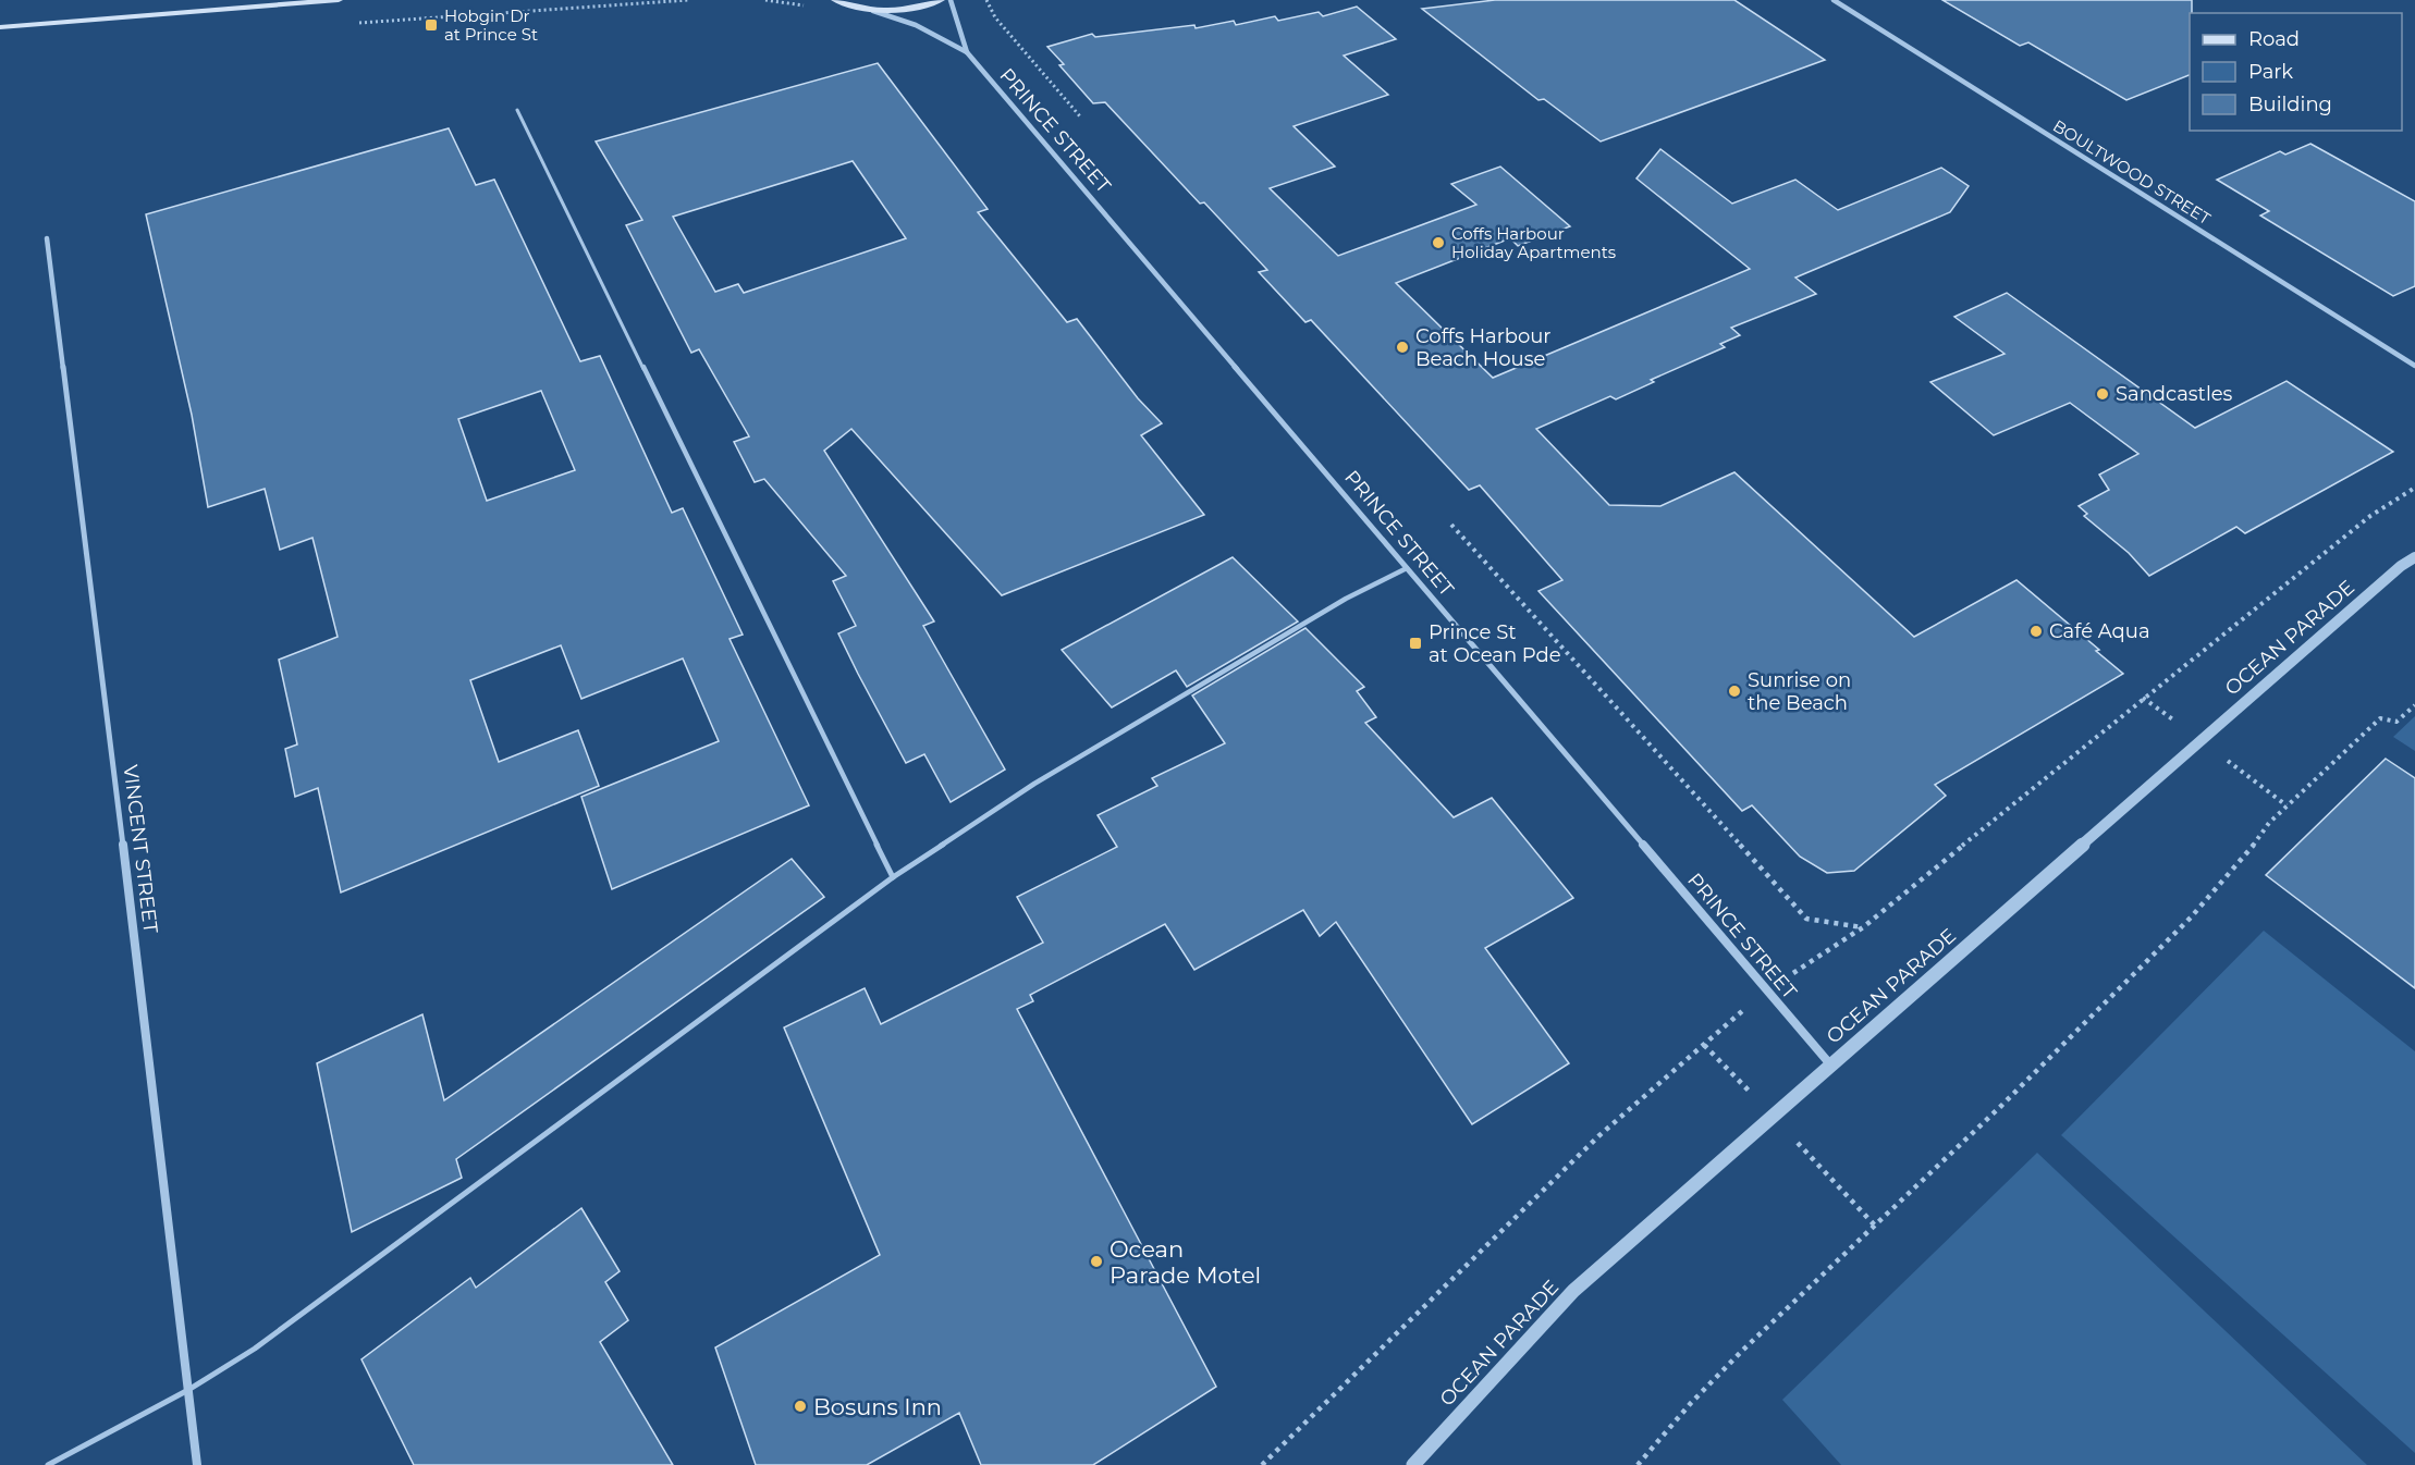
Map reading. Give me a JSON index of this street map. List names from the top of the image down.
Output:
{
  "streets": {
    "street": [
      "PRINCE STREET",
      "BOULTWOOD STREET",
      "OCEAN PARADE",
      "VINCENT STREET"
    ]
  },
  "crossings": [
    ["PRINCE STREET", "OCEAN PARADE"]
  ],
  "places": {
    "transit": ["Hobgin Dr at Prince St", "Prince St at Ocean Pde"],
    "other": [
      "Coffs Harbour Holiday Apartments",
      "Coffs Harbour Beach House",
      "Sandcastles",
      "Café Aqua",
      "Sunrise on the Beach",
      "Ocean Parade Motel",
      "Bosuns Inn"
    ]
  },
  "legend": ["Road", "Park", "Building"]
}
